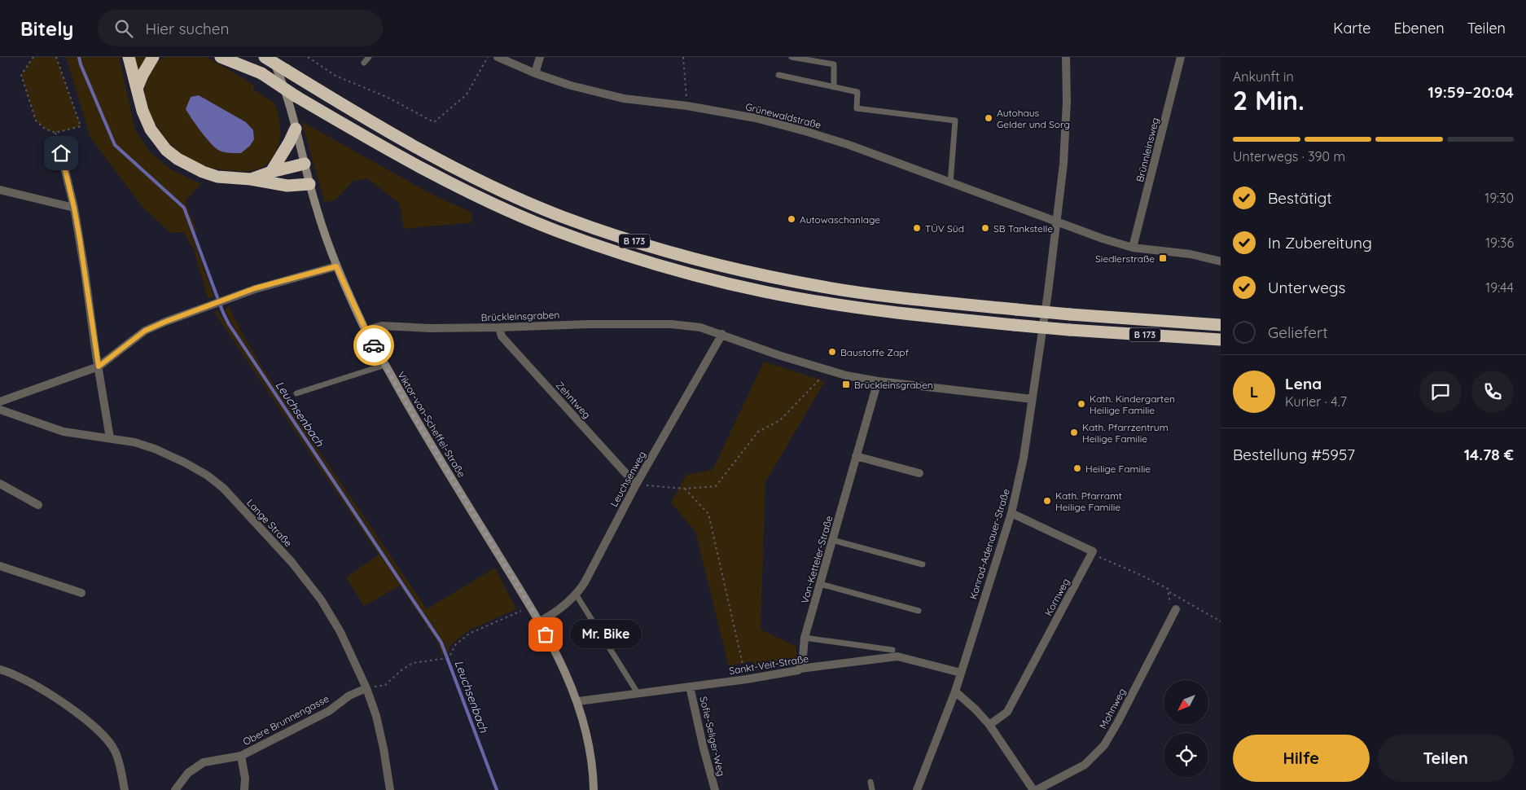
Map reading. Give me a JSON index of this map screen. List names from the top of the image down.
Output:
{
  "streets": {
    "highway": ["B 173"],
    "street": [
      "Grünewaldstraße",
      "Brünnleinsweg",
      "Brückleinsgraben",
      "Zehntweg",
      "Viktor-von-Scheffel-Straße",
      "Leuchsenweg",
      "Lange Straße",
      "Konrad-Adenauer-Straße",
      "Von-Ketteler-Straße",
      "Kornweg",
      "Sankt-Veit-Straße",
      "Mohnweg",
      "Obere Brunnengasse",
      "Sofie-Seliger-Weg"
    ]
  },
  "crossings": [
    ["Grünewaldstraße", "Konrad-Adenauer-Straße"],
    ["Brückleinsgraben", "Zehntweg"],
    ["Brückleinsgraben", "Viktor-von-Scheffel-Straße"],
    ["Brückleinsgraben", "Leuchsenweg"],
    ["Brückleinsgraben", "Konrad-Adenauer-Straße"],
    ["Brückleinsgraben", "Von-Ketteler-Straße"],
    ["Zehntweg", "Leuchsenweg"],
    ["Viktor-von-Scheffel-Straße", "Leuchsenweg"],
    ["Viktor-von-Scheffel-Straße", "Sankt-Veit-Straße"],
    ["Lange Straße", "Obere Brunnengasse"],
    ["Konrad-Adenauer-Straße", "Sankt-Veit-Straße"],
    ["Von-Ketteler-Straße", "Sankt-Veit-Straße"],
    ["Sankt-Veit-Straße", "Sofie-Seliger-Weg"]
  ],
  "water": ["Leuchsenbach"],
  "places": {
    "other": [
      "Autohaus Gelder und Sorg",
      "Autowaschanlage",
      "TÜV Süd",
      "SB Tankstelle",
      "Baustoffe Zapf",
      "Kath. Kindergarten Heilige Familie",
      "Kath. Pfarrzentrum Heilige Familie",
      "Heilige Familie",
      "Kath. Pfarramt Heilige Familie",
      "Mr. Bike"
    ],
    "transit": ["Siedlerstraße", "Brückleinsgraben"]
  },
  "north": "bottom left",
  "page": {
    "header": "Bitely",
    "search": "Hier suchen",
    "nav": ["Karte", "Ebenen", "Teilen"],
    "heading": ["2 Min.", "Ankunft in", "19:59–20:04"],
    "panel": [
      "Lena",
      "Kurier · 4.7",
      "Bestellung #5957",
      "14.78 €"
    ],
    "bar": "Unterwegs · 390 m",
    "list": [
      ["Bestätigt", "19:30"],
      ["In Zubereitung", "19:36"],
      ["Unterwegs", "19:44"],
      "Geliefert"
    ],
    "round": "L",
    "bubble": "Mr. Bike",
    "buttons": ["Hilfe", "Teilen"]
  }
}
